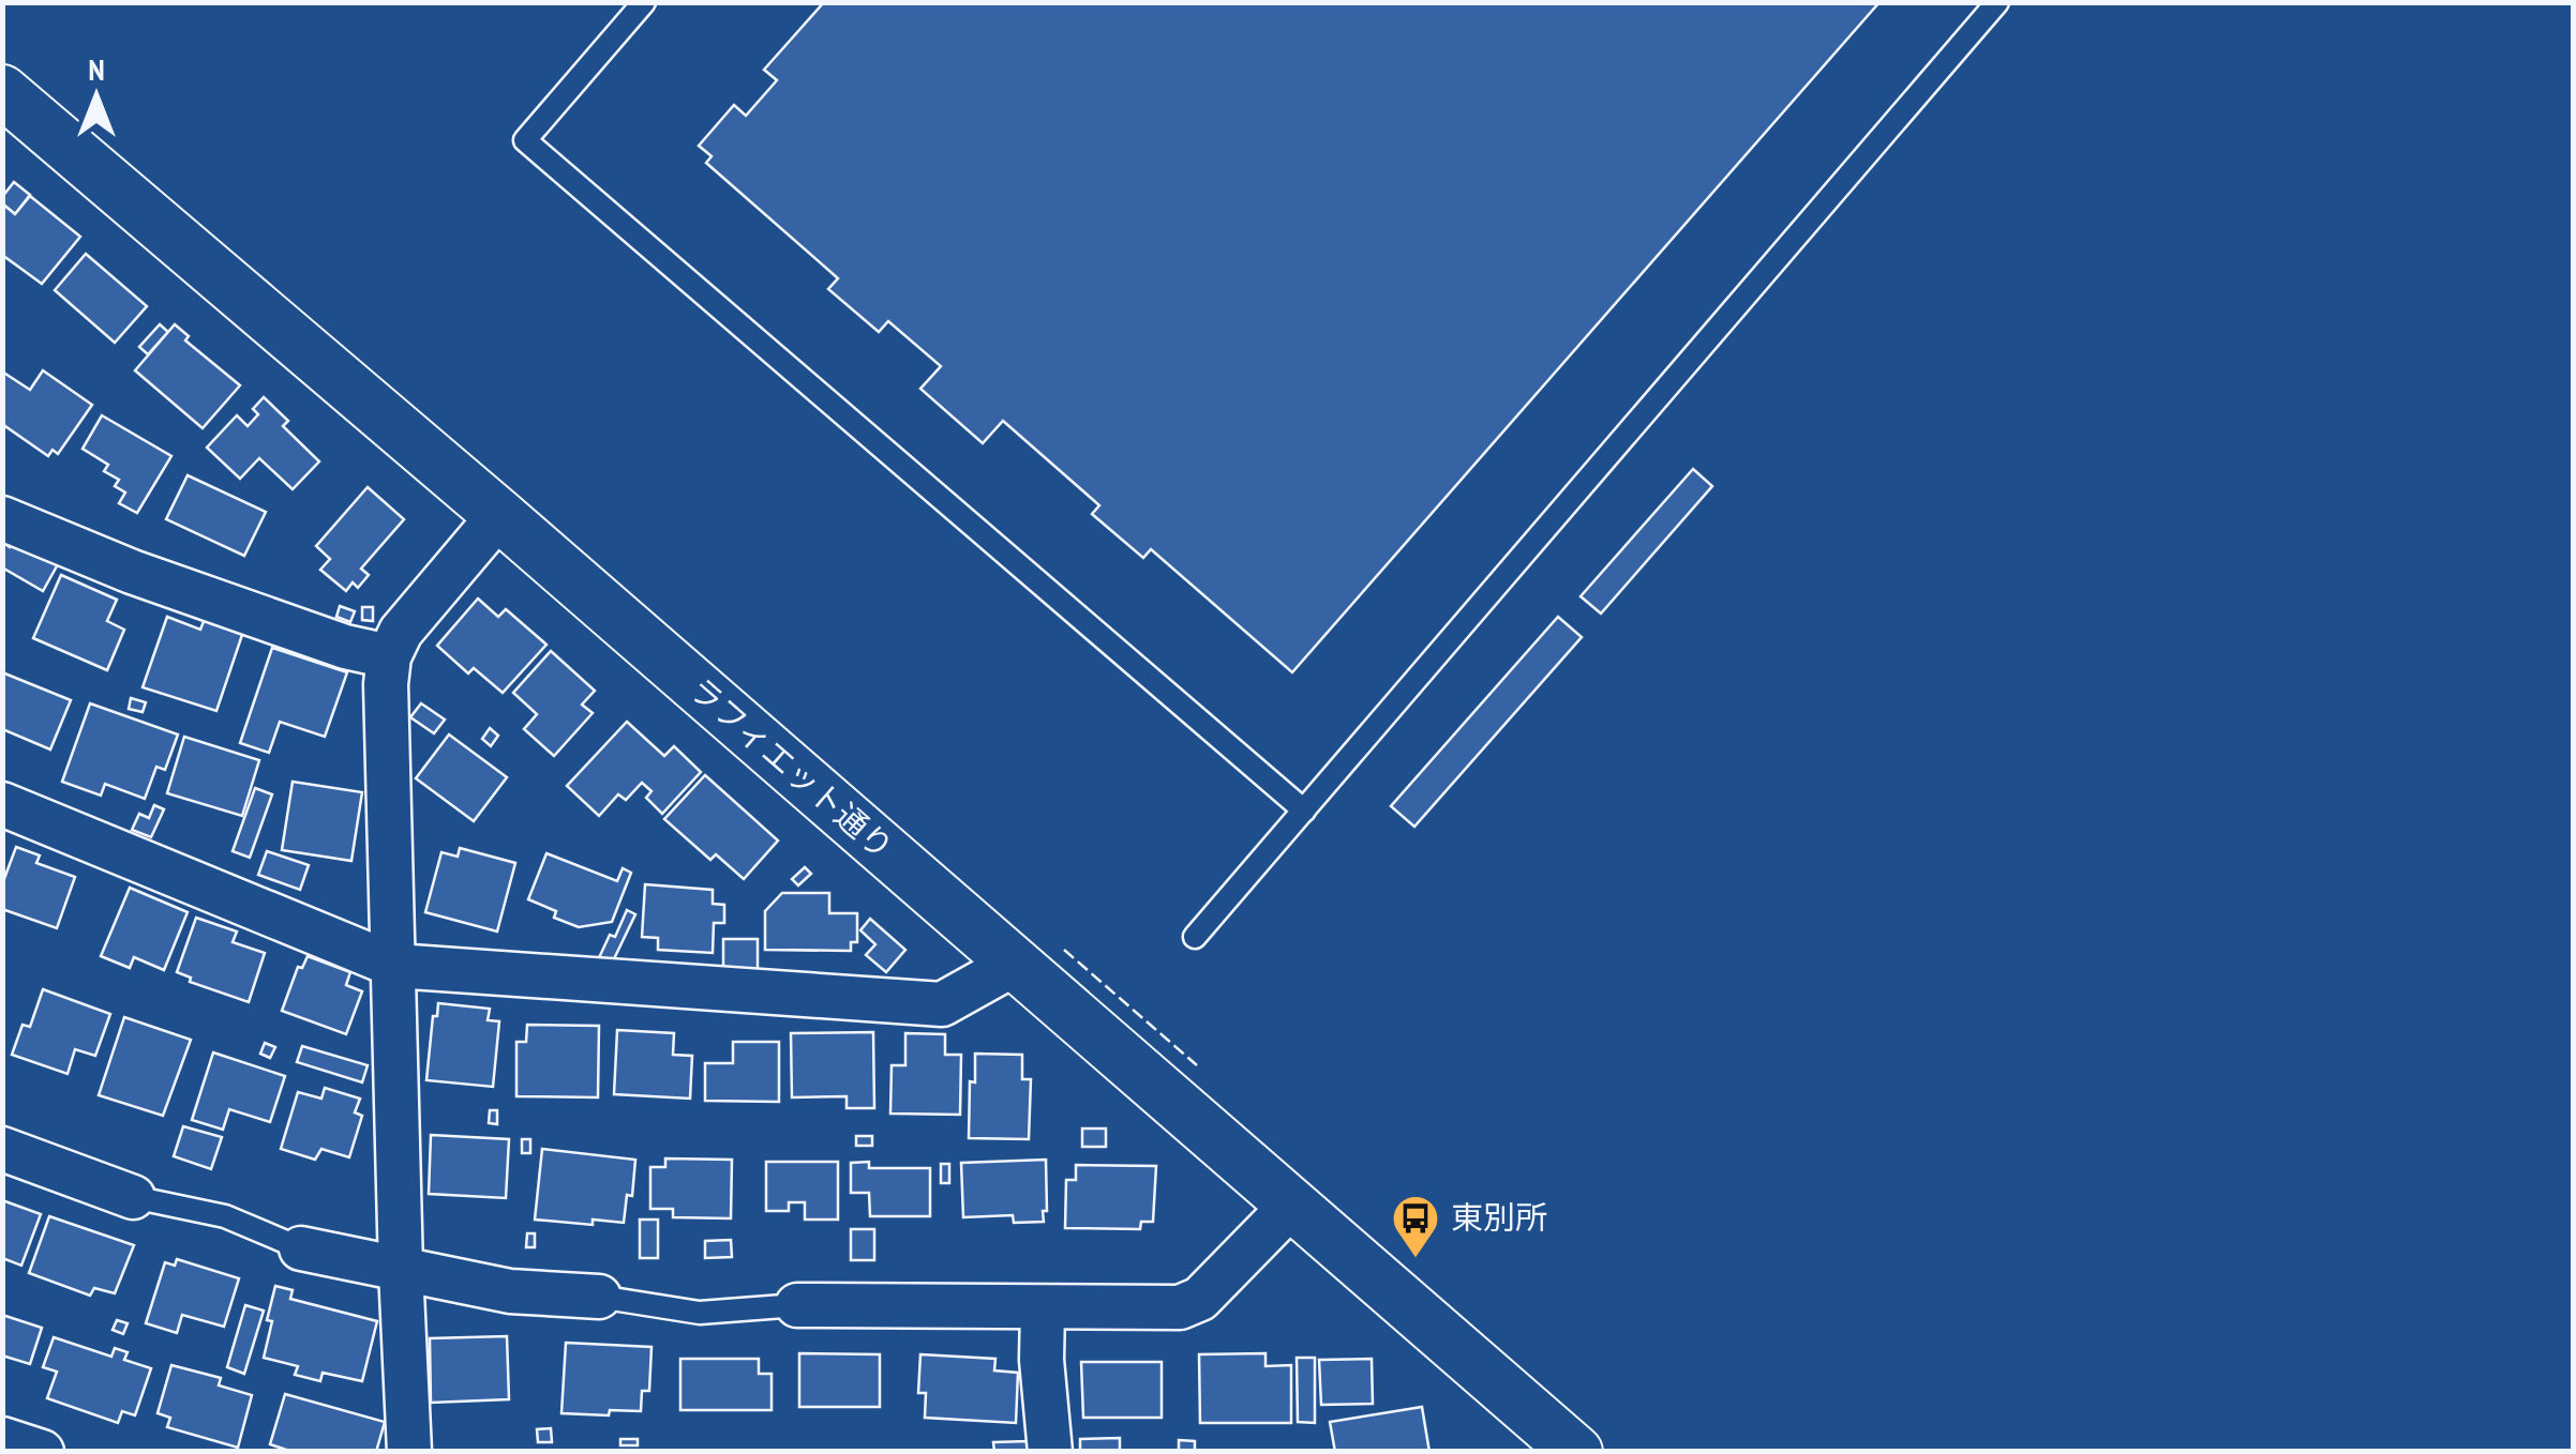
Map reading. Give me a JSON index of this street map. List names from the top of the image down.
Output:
{
  "streets": {
    "street": ["ラフィエット通り"]
  },
  "places": {
    "bus stop": ["東別所"]
  },
  "north": "top"
}
